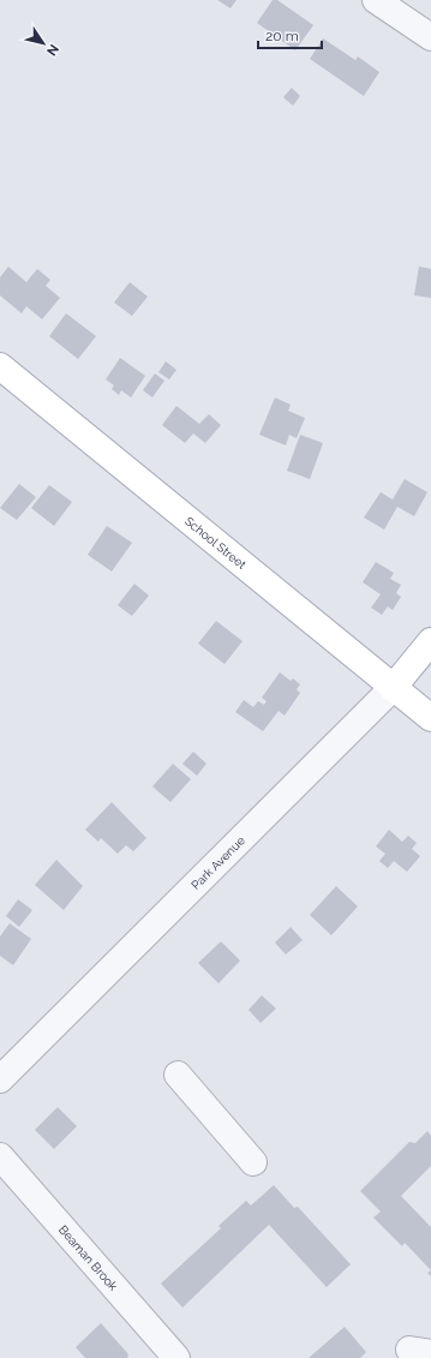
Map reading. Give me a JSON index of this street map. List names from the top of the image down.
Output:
{
  "streets": {
    "main road": ["School Street", "Park Avenue"],
    "street": ["Beaman Brook"]
  },
  "crossings": [
    ["School Street", "Park Avenue"]
  ],
  "scale_bar": "20 m",
  "north": "bottom right"
}
